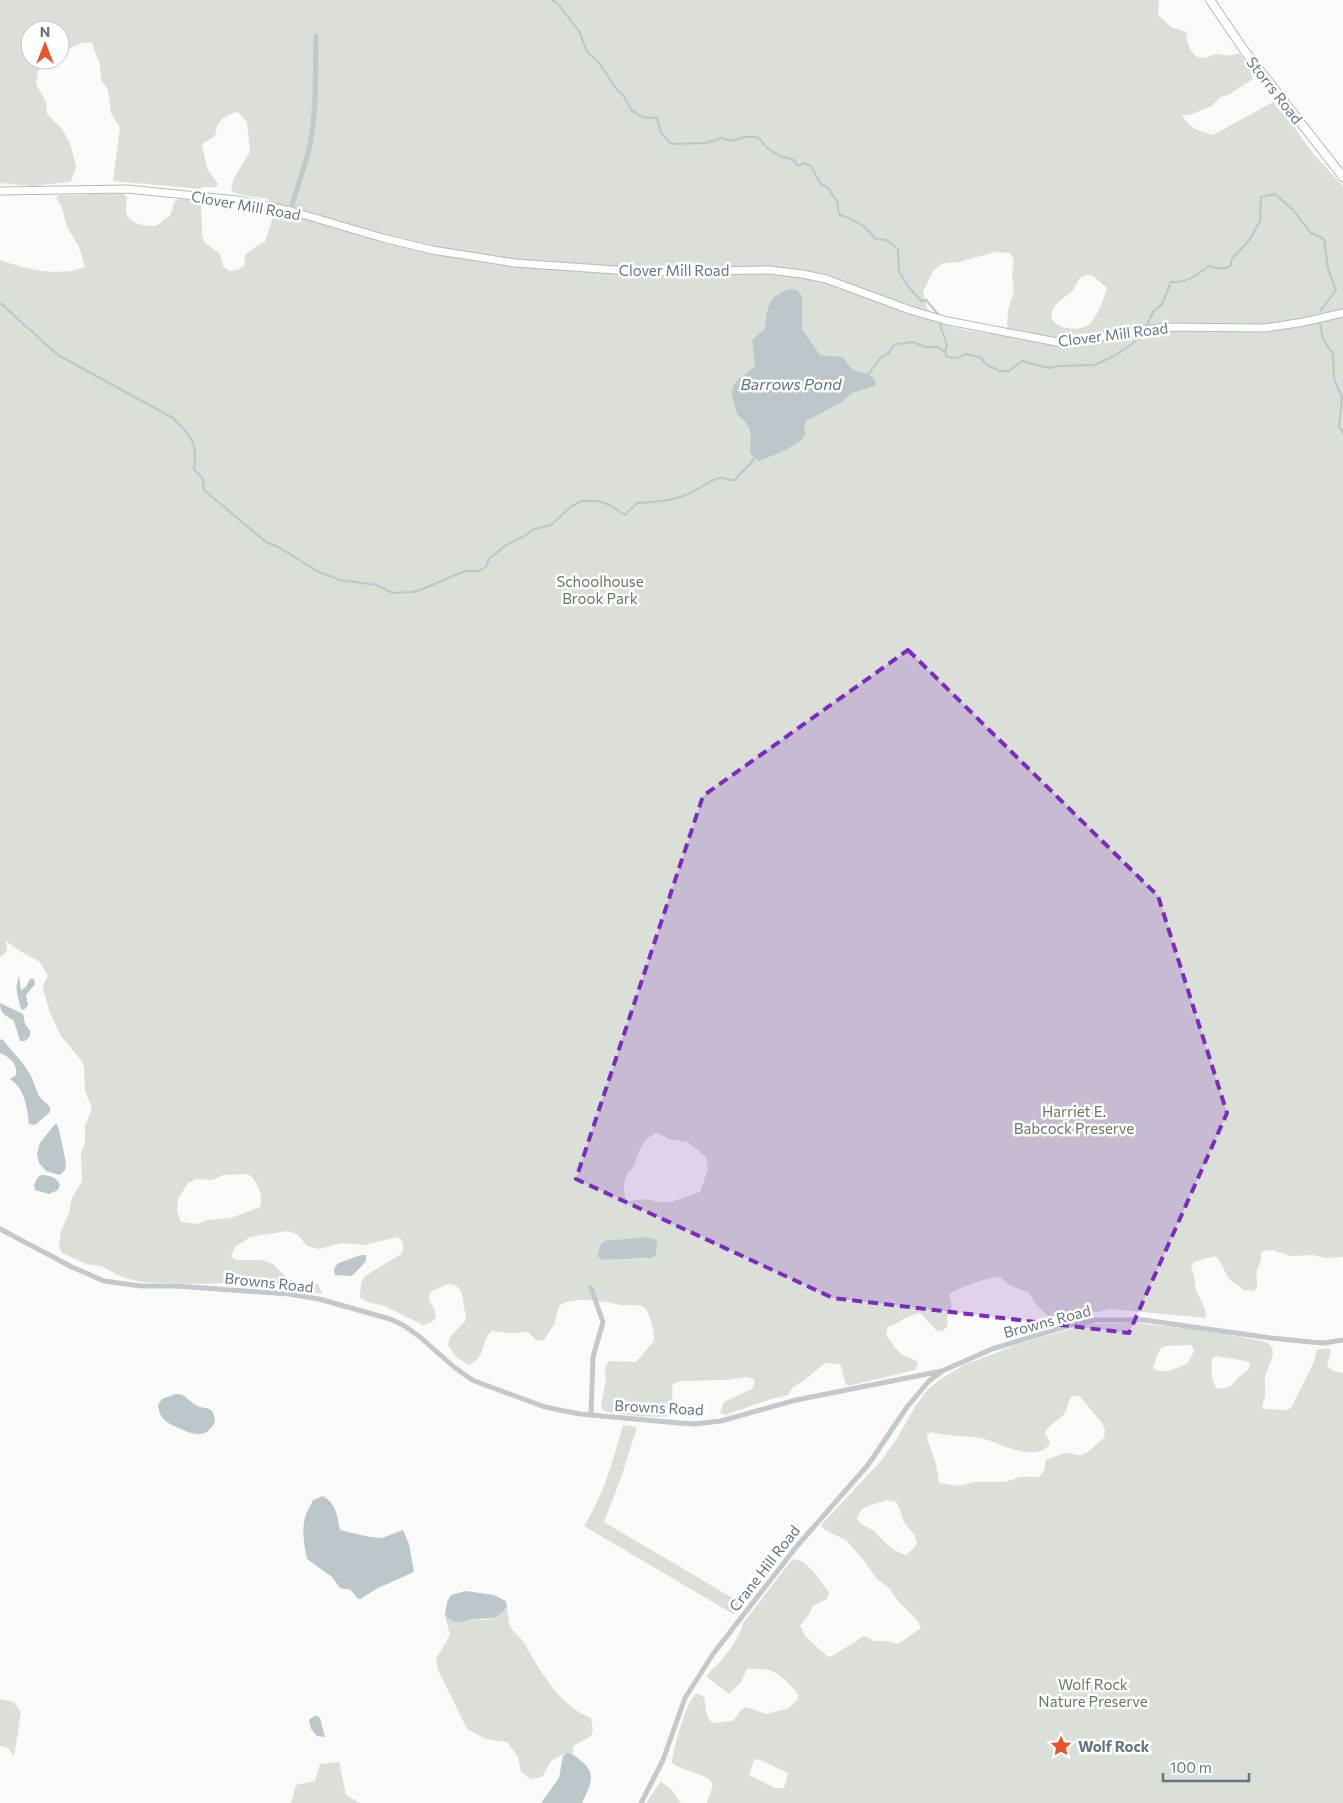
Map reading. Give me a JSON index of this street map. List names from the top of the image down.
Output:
{
  "streets": {
    "main road": ["Storrs Road"],
    "street": ["Clover Mill Road", "Browns Road", "Crane Hill Road"]
  },
  "crossings": [
    ["Browns Road", "Crane Hill Road"]
  ],
  "water": ["Barrows Pond"],
  "parks": ["Schoolhouse Brook Park", "Harriet E. Babcock Preserve", "Wolf Rock Nature Preserve"],
  "places": {
    "place": ["Wolf Rock"]
  },
  "scale_bar": "100 m",
  "north": "top"
}
